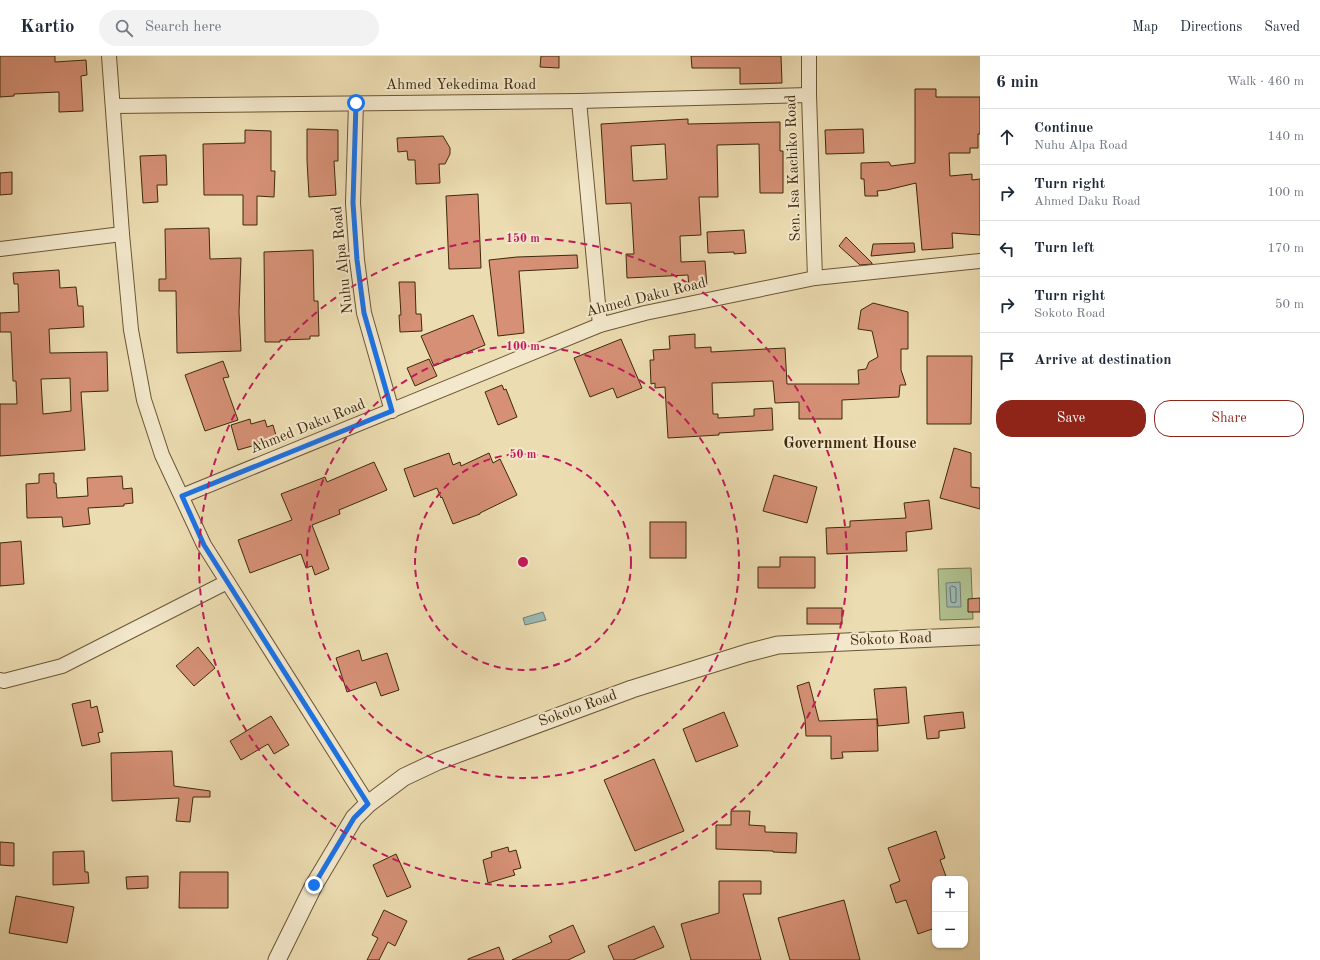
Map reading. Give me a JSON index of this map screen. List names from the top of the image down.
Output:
{
  "streets": {
    "street": [
      "Ahmed Yekedima Road",
      "Sen. Isa Kachiko Road",
      "Nuhu Alpa Road",
      "Ahmed Daku Road",
      "Sokoto Road"
    ]
  },
  "crossings": [
    ["Ahmed Yekedima Road", "Sen. Isa Kachiko Road"],
    ["Ahmed Yekedima Road", "Nuhu Alpa Road"],
    ["Sen. Isa Kachiko Road", "Ahmed Daku Road"],
    ["Nuhu Alpa Road", "Ahmed Daku Road"]
  ],
  "districts": ["Government House"],
  "page": {
    "header": "Kartio",
    "search": "Search here",
    "nav": ["Map", "Directions", "Saved"],
    "heading": ["6 min", "Walk · 460 m"],
    "list": [
      ["Continue", "Nuhu Alpa Road", "140 m"],
      ["Turn right", "Ahmed Daku Road", "100 m"],
      ["Turn left", "170 m"],
      ["Turn right", "Sokoto Road", "50 m"],
      "Arrive at destination"
    ],
    "buttons": ["Save", "Share"],
    "map_buttons": ["+", "−"]
  },
  "rings": ["150 m", "100 m", "50 m"]
}
